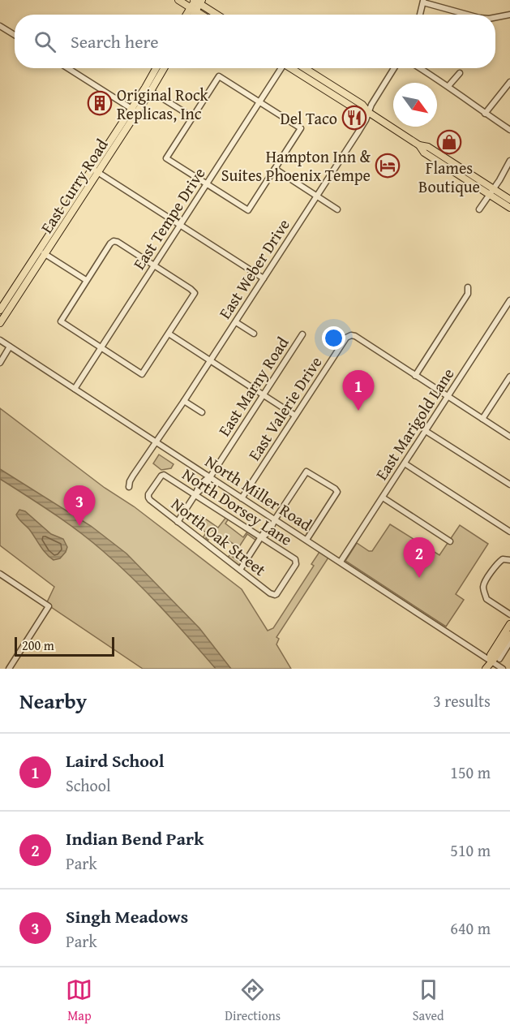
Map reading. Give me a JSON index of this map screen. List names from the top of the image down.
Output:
{
  "streets": {
    "main road": ["East Curry Road"],
    "street": [
      "East Tempe Drive",
      "East Weber Drive",
      "East Marny Road",
      "East Valerie Drive",
      "East Marigold Lane",
      "North Miller Road",
      "North Dorsey Lane",
      "North Oak Street"
    ]
  },
  "crossings": [
    ["East Tempe Drive", "North Miller Road"],
    ["East Weber Drive", "North Miller Road"],
    ["East Marny Road", "North Miller Road"],
    ["East Marny Road", "North Dorsey Lane"],
    ["East Marny Road", "North Oak Street"],
    ["East Valerie Drive", "North Miller Road"],
    ["East Marigold Lane", "North Miller Road"],
    ["North Dorsey Lane", "North Oak Street"]
  ],
  "places": {
    "building": ["Original Rock Replicas, Inc"],
    "restaurant": ["Del Taco"],
    "shop": ["Flames Boutique"],
    "hotel": ["Hampton Inn & Suites Phoenix Tempe"]
  },
  "scale_bar": "200 m",
  "north": "bottom right",
  "page": {
    "search": "Search here",
    "pins": ["1", "3", "2"],
    "scale": "200 m",
    "heading": ["Nearby", "3 results"],
    "list": [
      {
        "mark": "1",
        "name": "Laird School",
        "note": "School",
        "value": "150 m"
      },
      {
        "mark": "2",
        "name": "Indian Bend Park",
        "note": "Park",
        "value": "510 m"
      },
      {
        "mark": "3",
        "name": "Singh Meadows",
        "note": "Park",
        "value": "640 m"
      }
    ],
    "nav": ["Map", "Directions", "Saved"]
  }
}
